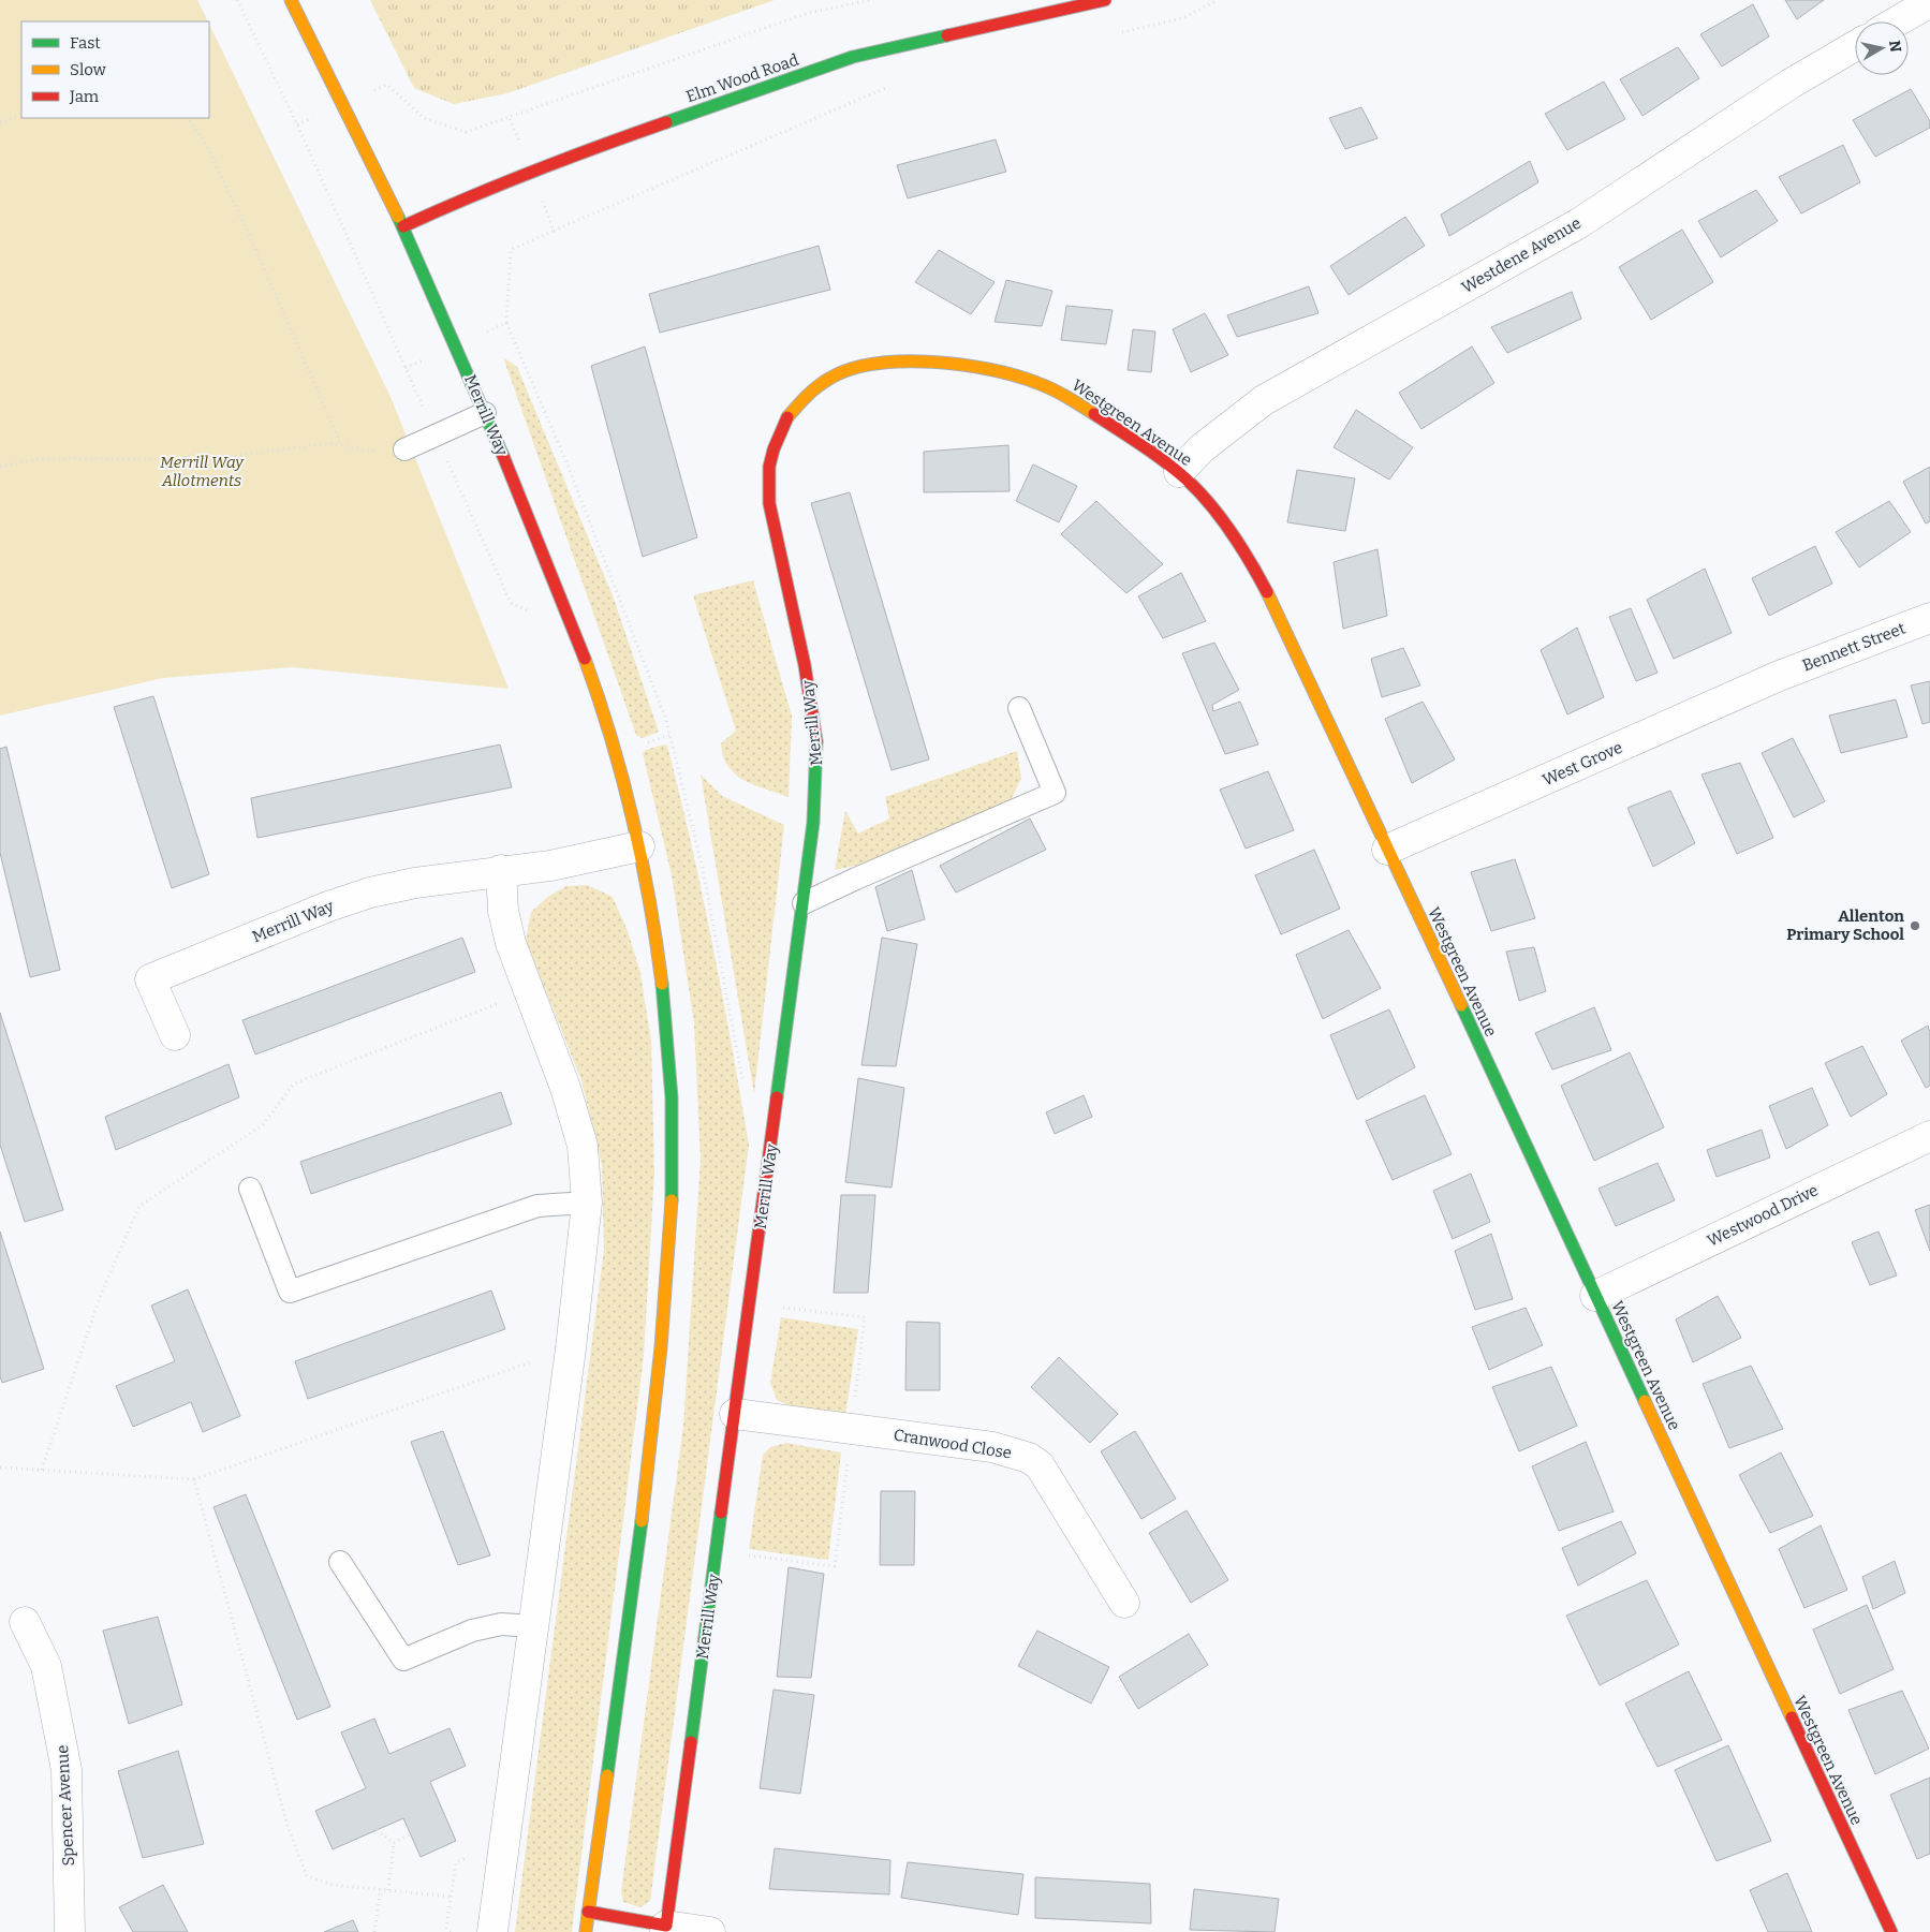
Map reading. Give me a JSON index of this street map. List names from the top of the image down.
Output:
{
  "streets": {
    "street": [
      "Elm Wood Road",
      "Westdene Avenue",
      "Merrill Way",
      "Westgreen Avenue",
      "Bennett Street",
      "West Grove",
      "Westwood Drive",
      "Cranwood Close",
      "Spencer Avenue"
    ]
  },
  "crossings": [
    ["Elm Wood Road", "Merrill Way"],
    ["Westdene Avenue", "Westgreen Avenue"],
    ["Merrill Way", "Westgreen Avenue"],
    ["Merrill Way", "Cranwood Close"],
    ["Westgreen Avenue", "West Grove"],
    ["Westgreen Avenue", "Westwood Drive"],
    ["Bennett Street", "West Grove"]
  ],
  "parks": ["Merrill Way Allotments"],
  "places": ["Allenton Primary School"],
  "legend": ["Fast", "Slow", "Jam"],
  "north": "right"
}
